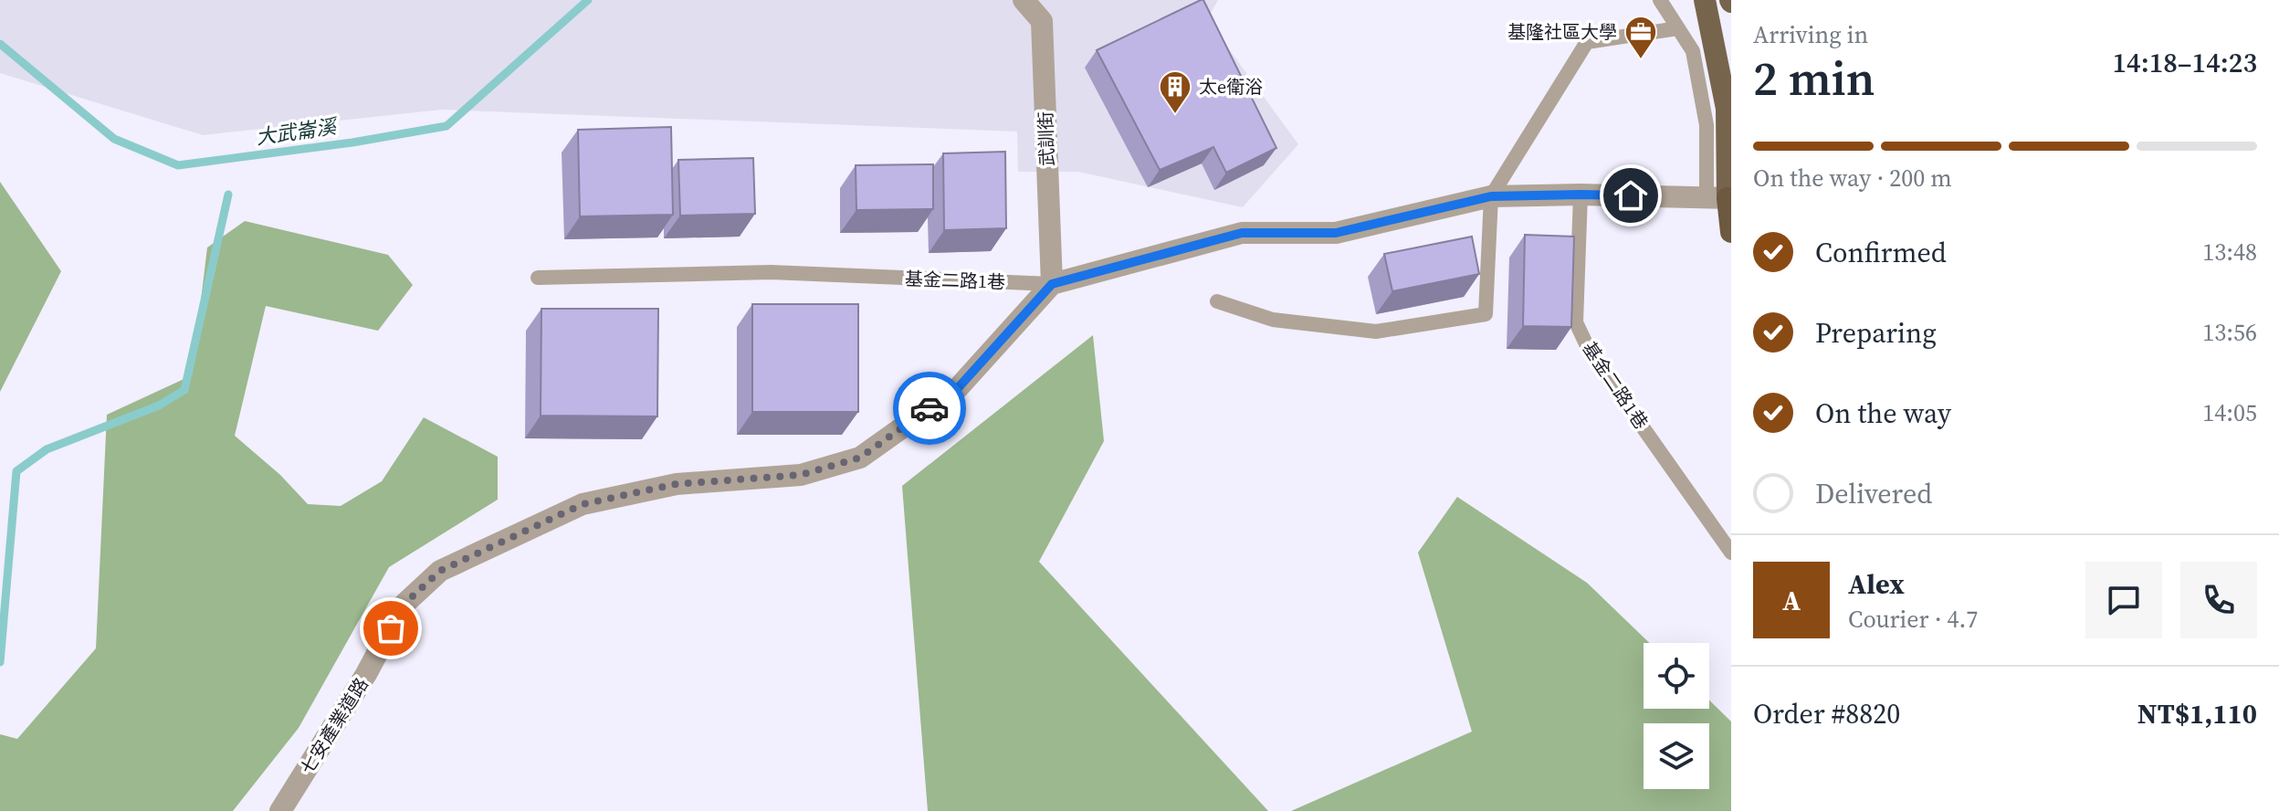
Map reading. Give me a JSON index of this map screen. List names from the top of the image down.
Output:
{
  "streets": {
    "street": ["武訓街", "基金二路1巷", "七安產業道路"]
  },
  "crossings": [
    ["武訓街", "基金二路1巷"],
    ["武訓街", "七安產業道路"],
    ["基金二路1巷", "七安產業道路"]
  ],
  "water": ["大武崙溪"],
  "places": {
    "office": ["基隆社區大學"],
    "building": ["太e衛浴"]
  },
  "page": {
    "heading": ["2 min", "Arriving in", "14:18–14:23"],
    "panel": [
      "Alex",
      "Courier · 4.7",
      "Order #8820",
      "NT$1,110"
    ],
    "bar": "On the way · 200 m",
    "list": [
      ["Confirmed", "13:48"],
      ["Preparing", "13:56"],
      ["On the way", "14:05"],
      "Delivered"
    ],
    "round": "A"
  }
}
